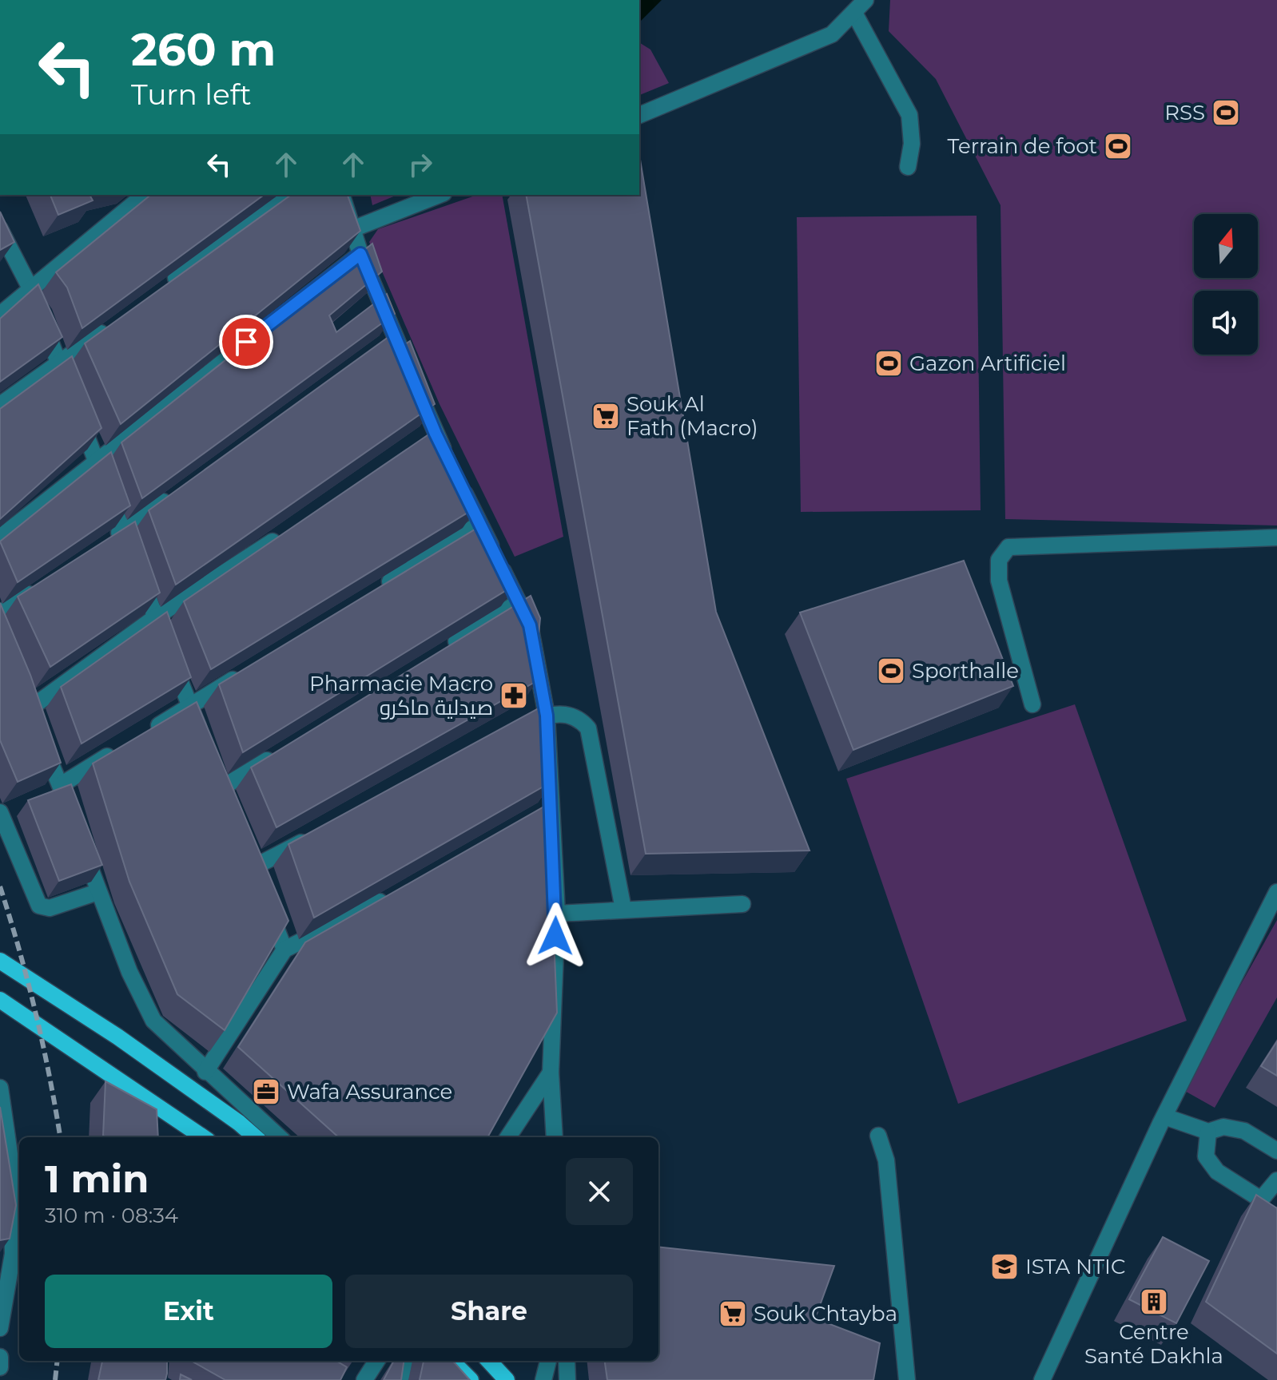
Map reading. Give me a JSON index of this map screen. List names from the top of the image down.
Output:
{
  "places": {
    "sports": [
      "RSS",
      "Terrain de foot",
      "Gazon Artificiel",
      "Sporthalle"
    ],
    "supermarket": ["Souk Al Fath (Macro)", "Souk Chtayba"],
    "pharmacy": ["Pharmacie Macro صيدلية ماكرو"],
    "office": ["Wafa Assurance"],
    "school or university": ["ISTA NTIC"],
    "building": ["Centre Santé Dakhla"]
  },
  "north": "top",
  "page": {
    "turn": ["260 m", "Turn left"],
    "heading": ["1 min", "310 m · 08:34"],
    "buttons": ["Exit", "Share"]
  }
}
